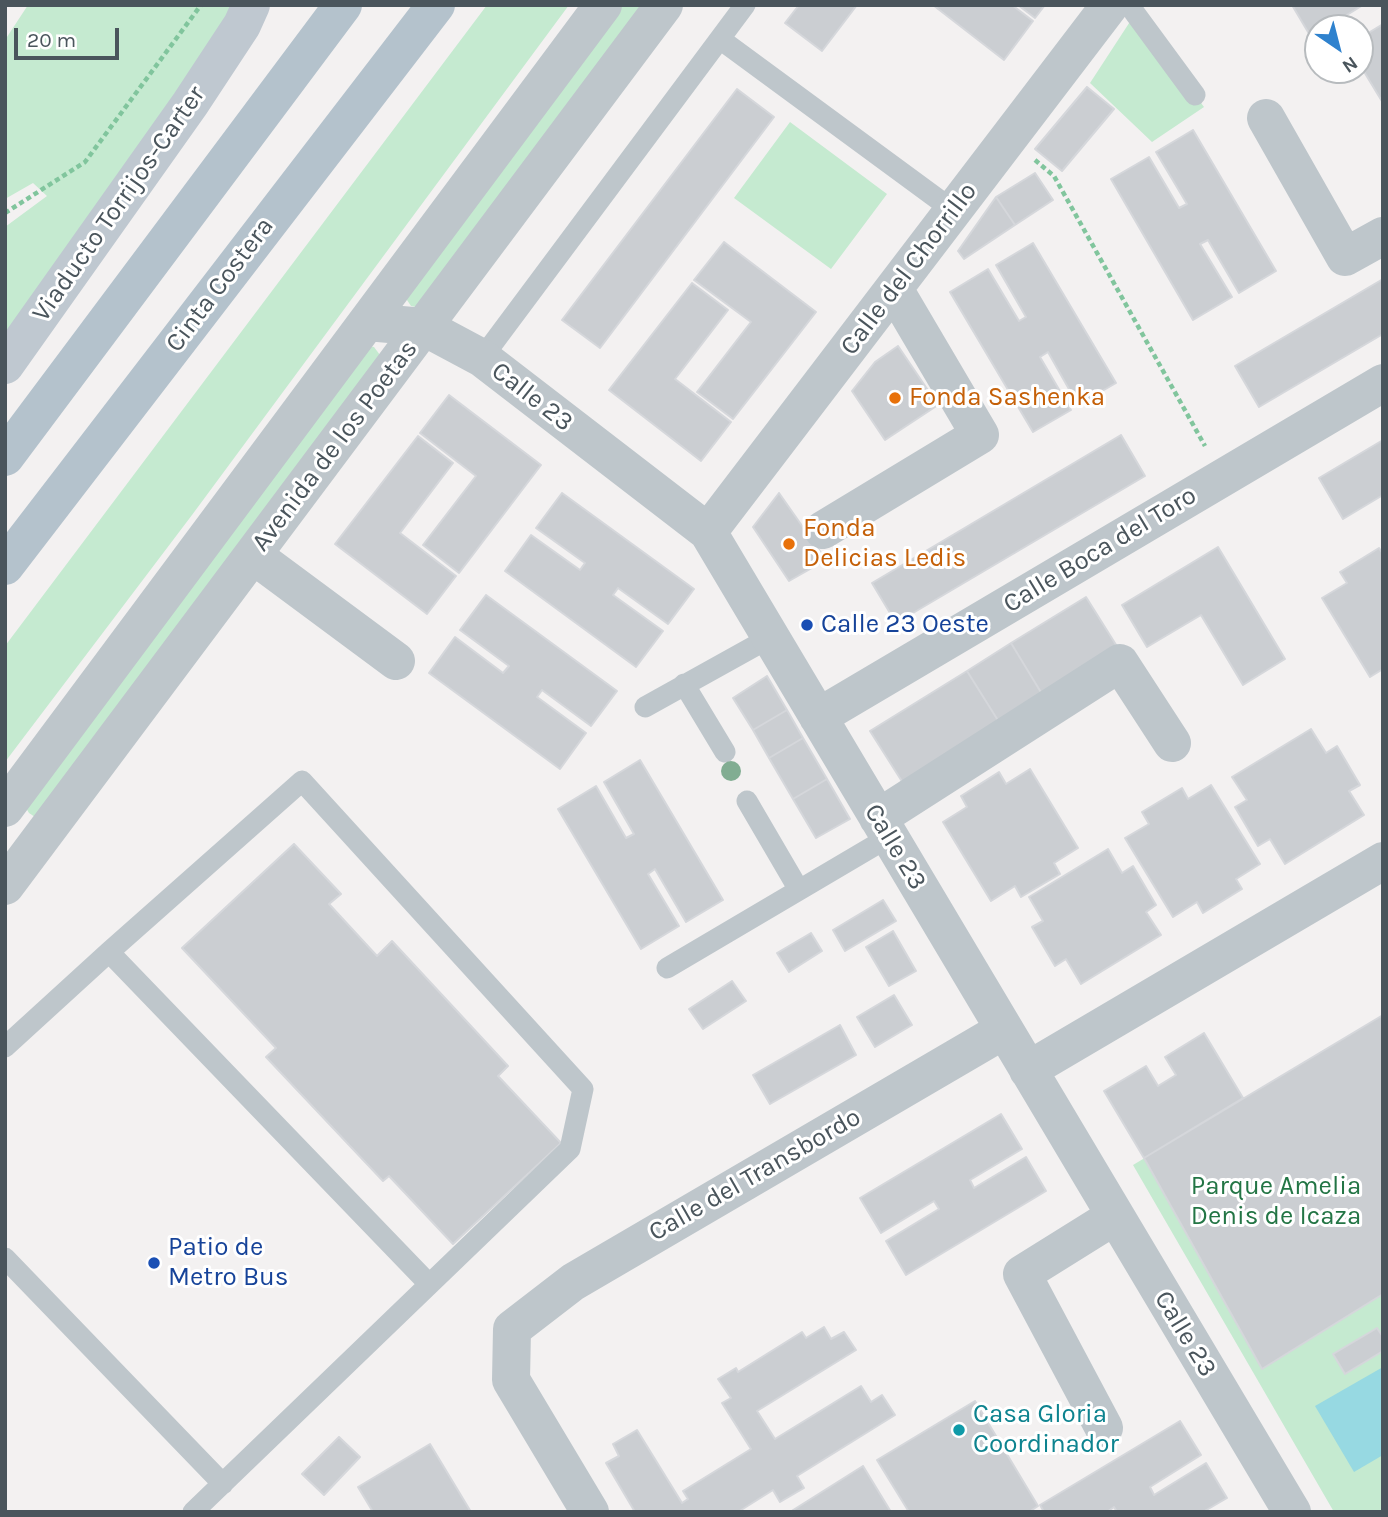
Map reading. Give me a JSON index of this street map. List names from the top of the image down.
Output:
{
  "streets": {
    "main road": ["Viaducto Torrijos-Carter", "Cinta Costera"],
    "street": [
      "Calle del Chorrillo",
      "Calle 23",
      "Avenida de los Poetas",
      "Calle Boca del Toro",
      "Calle del Transbordo"
    ]
  },
  "crossings": [
    ["Calle del Chorrillo", "Calle 23"],
    ["Calle 23", "Avenida de los Poetas"],
    ["Calle 23", "Calle Boca del Toro"],
    ["Calle 23", "Calle del Transbordo"]
  ],
  "parks": ["Parque Amelia Denis de Icaza"],
  "places": [
    "Fonda Sashenka",
    "Fonda Delicias Ledis",
    "Calle 23 Oeste",
    "Patio de Metro Bus",
    "Casa Gloria Coordinador"
  ],
  "scale_bar": "20 m",
  "north": "bottom right"
}
